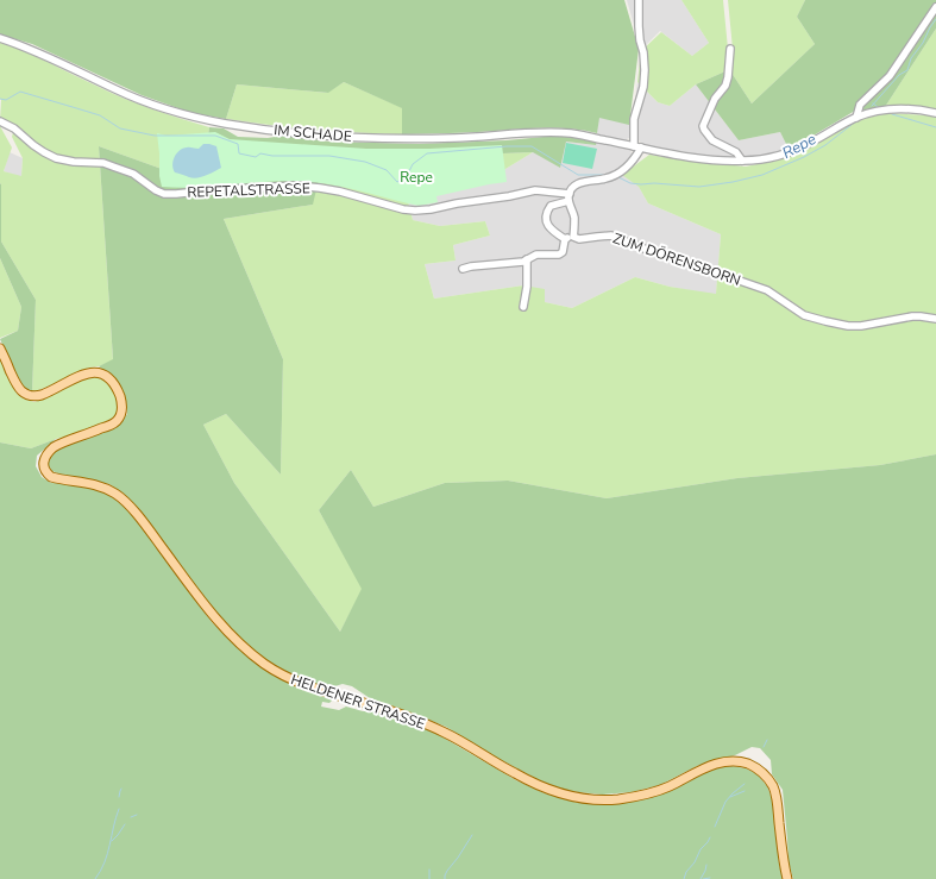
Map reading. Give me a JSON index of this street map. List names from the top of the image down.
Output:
{
  "streets": {
    "main road": ["HELDENER STRASSE"],
    "street": ["IM SCHADE", "REPETALSTRASSE", "ZUM DÖRENSBORN"]
  },
  "water": ["Repe"],
  "parks": ["Repe"]
}
